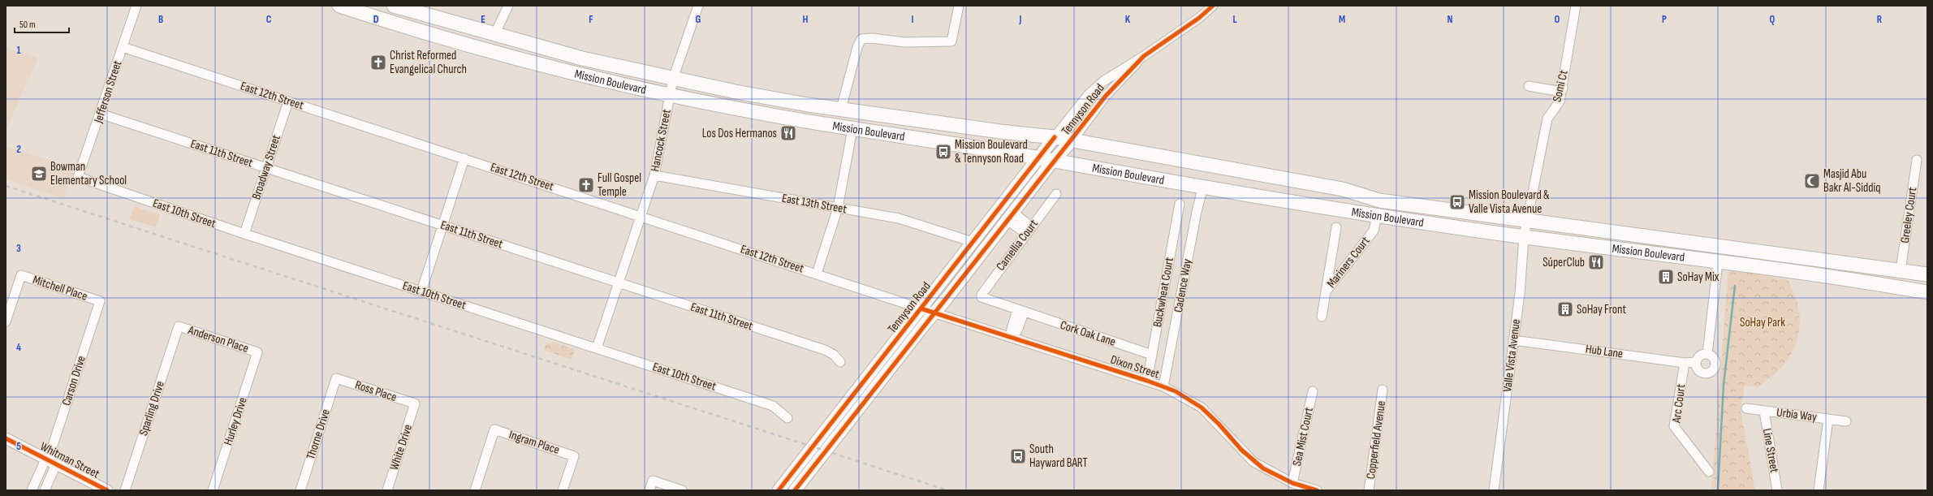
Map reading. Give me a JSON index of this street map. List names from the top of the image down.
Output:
{
  "streets": {
    "main road": ["Mission Boulevard", "Tennyson Road"],
    "street": [
      "Somi Ct",
      "Jefferson Street",
      "East 12th Street",
      "Hancock Street",
      "East 11th Street",
      "Broadway Street",
      "East 13th Street",
      "East 10th Street",
      "Greeley Court",
      "Camellia Court",
      "Mariners Court",
      "Cadence Way",
      "Mitchell Place",
      "Buckwheat Court",
      "Cork Oak Lane",
      "Anderson Place",
      "Hub Lane",
      "Valle Vista Avenue",
      "Dixon Street",
      "Carson Drive",
      "Ross Place",
      "Arc Court",
      "Sparling Drive",
      "Urbia Way",
      "Hurley Drive",
      "Thorne Drive",
      "Sea Mist Court",
      "Copperfield Avenue",
      "Ingram Place",
      "White Drive",
      "Line Street",
      "Whitman Street"
    ]
  },
  "crossings": [
    ["Mission Boulevard", "Somi Ct"],
    ["Mission Boulevard", "Tennyson Road"],
    ["Mission Boulevard", "Hancock Street"],
    ["Mission Boulevard", "Greeley Court"],
    ["Mission Boulevard", "Mariners Court"],
    ["Mission Boulevard", "Cadence Way"],
    ["Mission Boulevard", "Valle Vista Avenue"],
    ["Somi Ct", "Valle Vista Avenue"],
    ["Jefferson Street", "East 12th Street"],
    ["Jefferson Street", "East 11th Street"],
    ["Jefferson Street", "East 10th Street"],
    ["East 12th Street", "Tennyson Road"],
    ["East 12th Street", "Hancock Street"],
    ["East 12th Street", "Broadway Street"],
    ["East 12th Street", "Dixon Street"],
    ["Tennyson Road", "East 13th Street"],
    ["Tennyson Road", "Dixon Street"],
    ["Hancock Street", "East 11th Street"],
    ["Hancock Street", "East 13th Street"],
    ["Hancock Street", "East 10th Street"],
    ["East 11th Street", "Broadway Street"],
    ["Broadway Street", "East 10th Street"],
    ["Camellia Court", "Cork Oak Lane"],
    ["Cadence Way", "Dixon Street"],
    ["Mitchell Place", "Carson Drive"],
    ["Buckwheat Court", "Cork Oak Lane"],
    ["Buckwheat Court", "Dixon Street"],
    ["Anderson Place", "Sparling Drive"],
    ["Anderson Place", "Hurley Drive"],
    ["Hub Lane", "Valle Vista Avenue"],
    ["Hub Lane", "Arc Court"],
    ["Dixon Street", "Sea Mist Court"],
    ["Carson Drive", "Whitman Street"],
    ["Ross Place", "Thorne Drive"],
    ["Ross Place", "White Drive"],
    ["Urbia Way", "Line Street"]
  ],
  "parks": ["SoHay Park"],
  "places": {
    "church": ["Christ Reformed Evangelical Church", "Full Gospel Temple"],
    "restaurant": ["Los Dos Hermanos", "SúperClub"],
    "bus stop": ["Mission Boulevard & Tennyson Road", "Mission Boulevard & Valle Vista Avenue", "South Hayward BART"],
    "school or university": ["Bowman Elementary School"],
    "mosque": ["Masjid Abu Bakr Al-Siddiq"],
    "building": ["SoHay Mix", "SoHay Front"]
  },
  "scale_bar": "50 m",
  "grid": {
    "columns": [
      "B",
      "C",
      "D",
      "E",
      "F",
      "G",
      "H",
      "I",
      "J",
      "K",
      "L",
      "M",
      "N",
      "O",
      "P",
      "Q",
      "R"
    ],
    "rows": [
      "1",
      "2",
      "3",
      "4",
      "5"
    ]
  }
}
